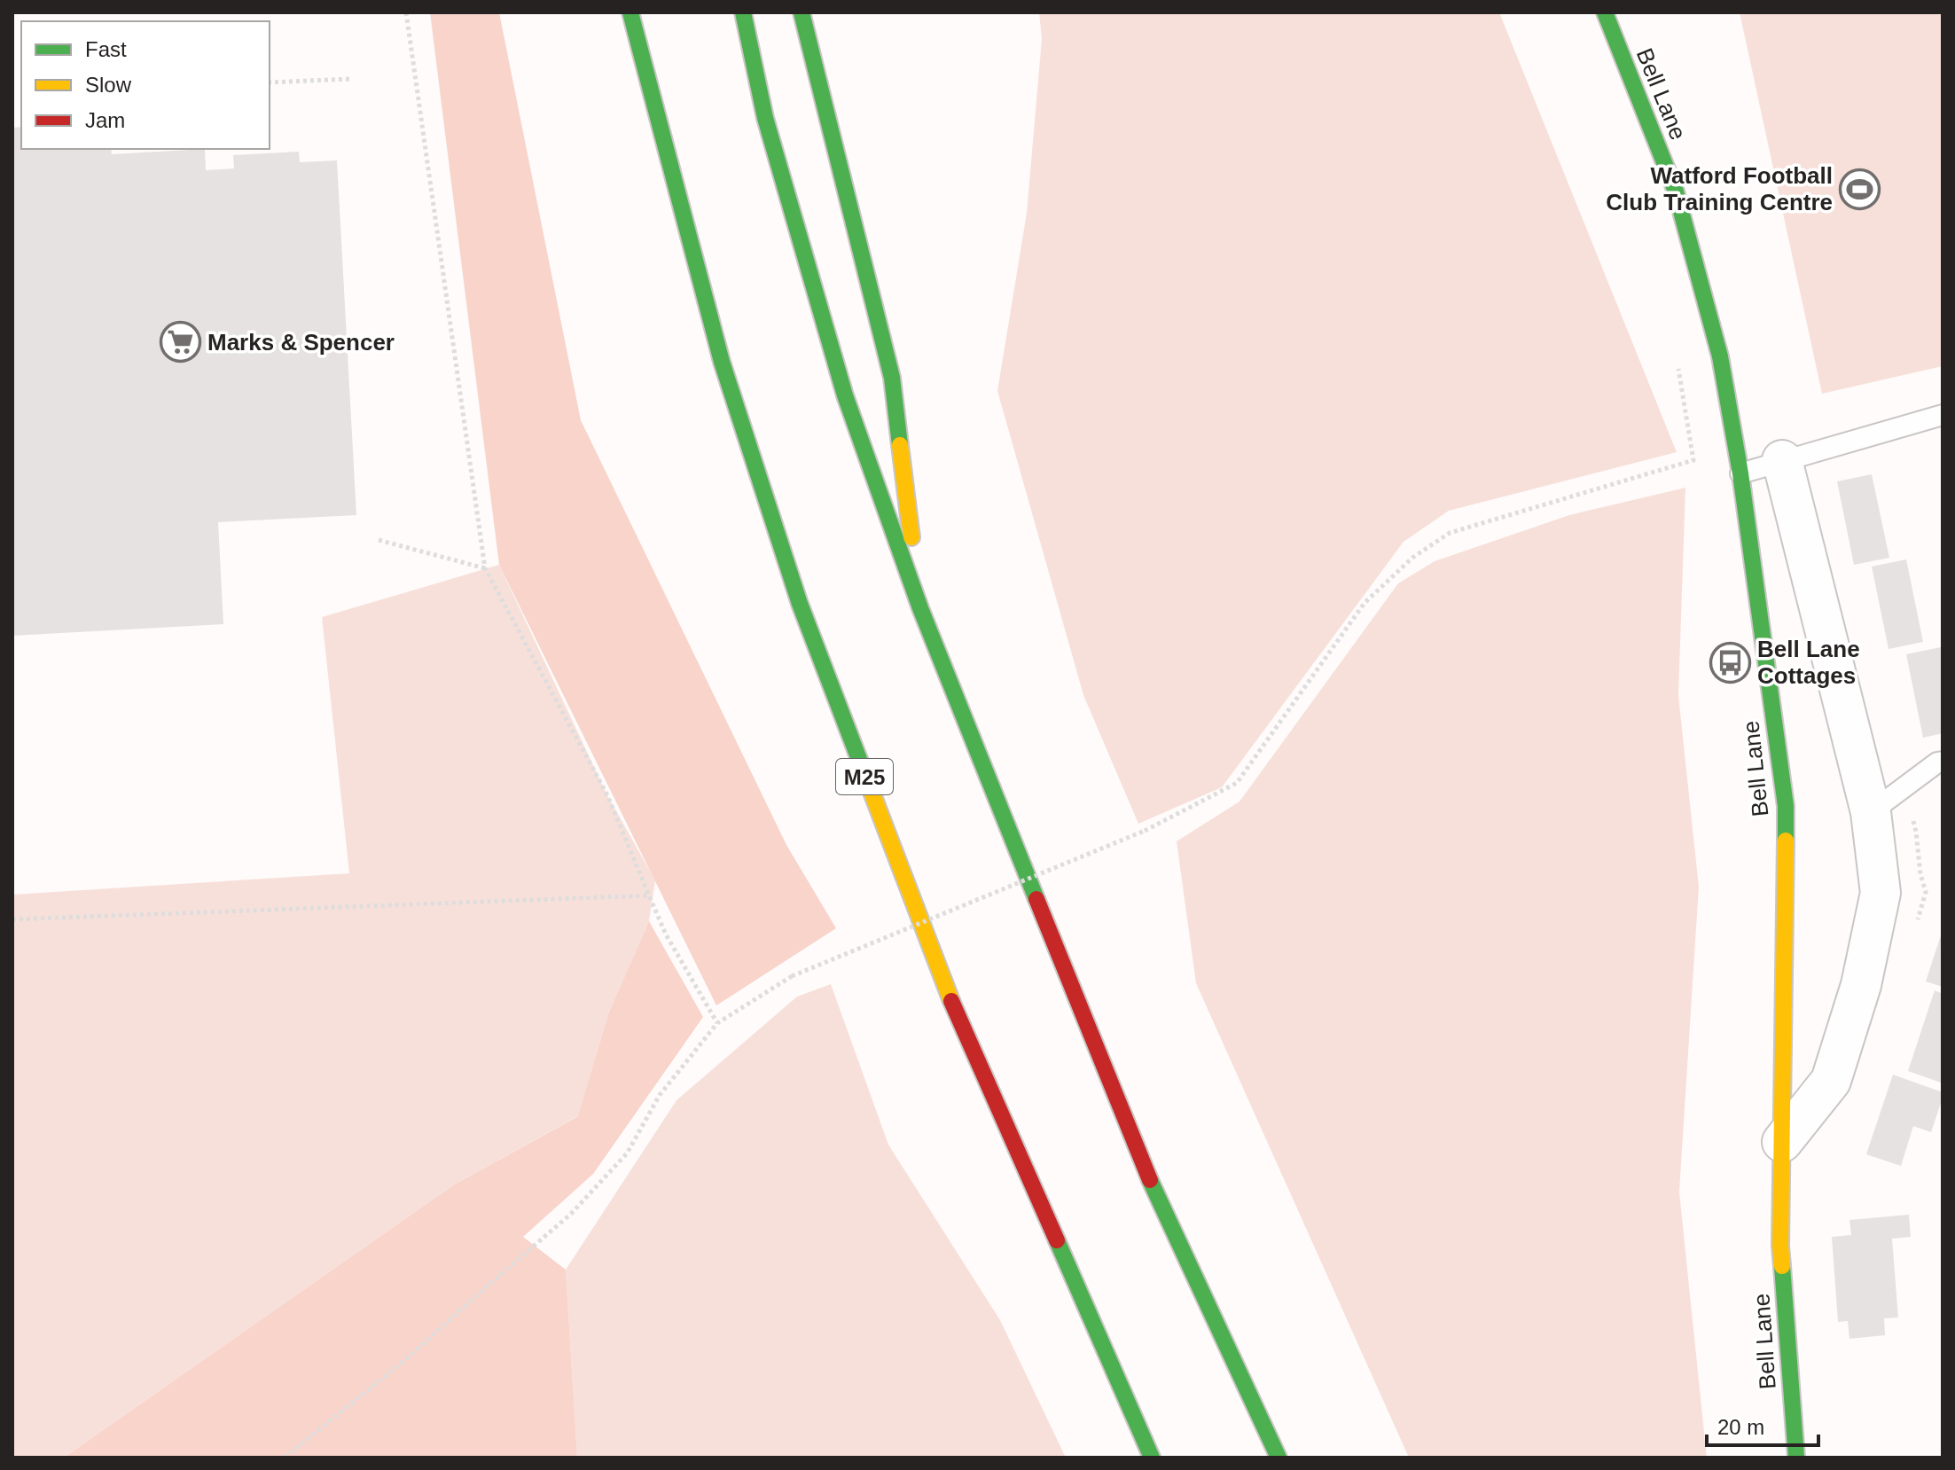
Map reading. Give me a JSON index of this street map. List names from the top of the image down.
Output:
{
  "streets": {
    "main road": ["Bell Lane", "M25"]
  },
  "places": {
    "sports": ["Watford Football Club Training Centre"],
    "supermarket": ["Marks & Spencer"],
    "bus stop": ["Bell Lane Cottages"]
  },
  "legend": ["Fast", "Slow", "Jam"],
  "scale_bar": "20 m"
}
